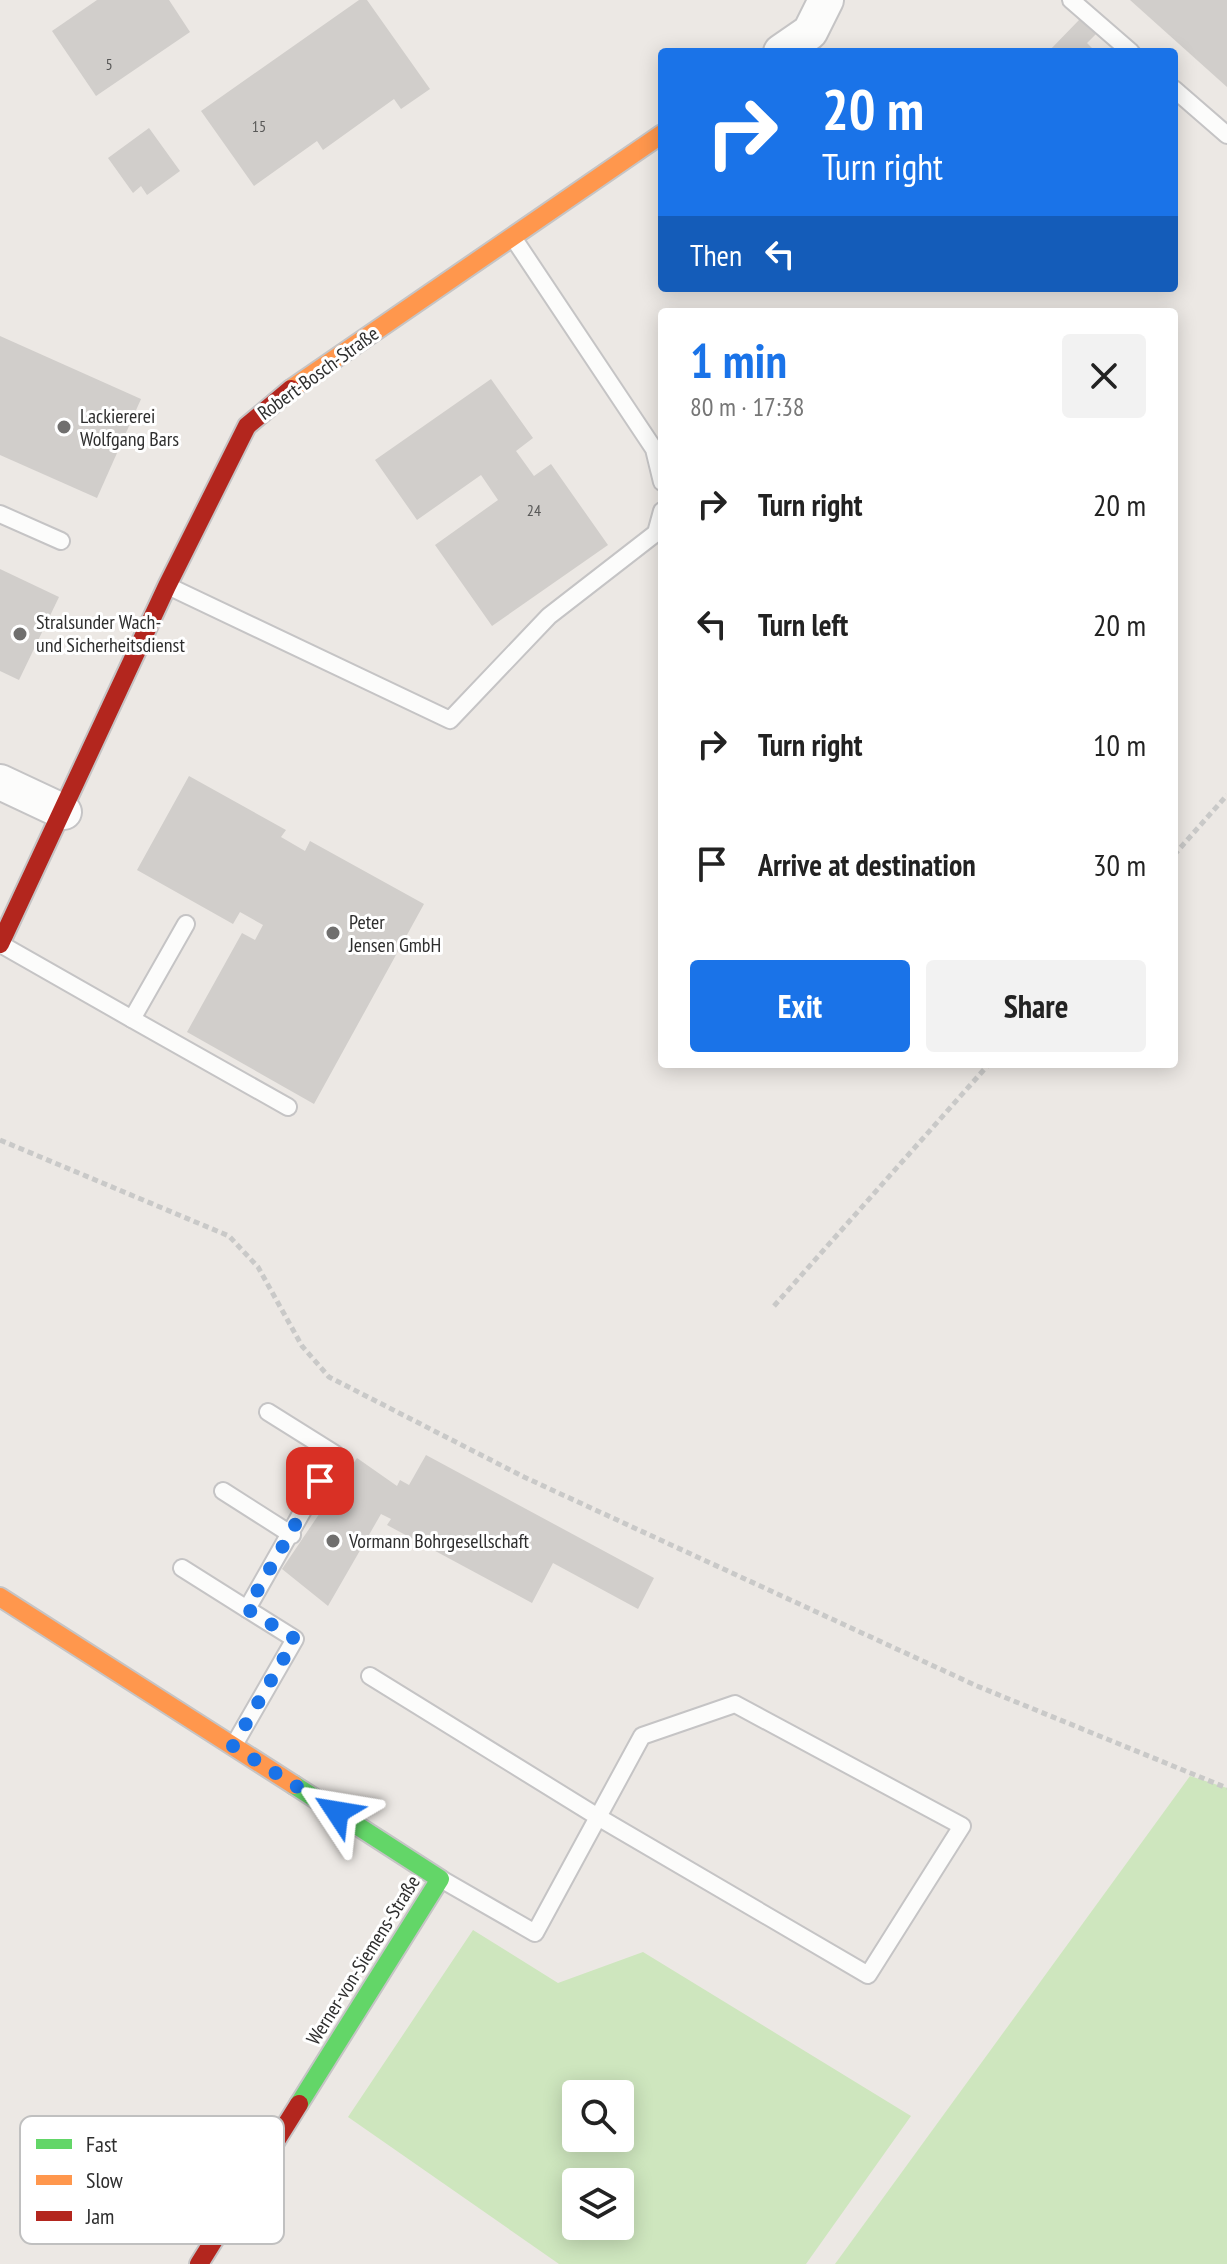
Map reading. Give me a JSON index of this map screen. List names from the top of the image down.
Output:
{
  "streets": {
    "street": ["Robert-Bosch-Straße", "Werner-von-Siemens-Straße"]
  },
  "places": [
    "Lackiererei Wolfgang Bars",
    "Stralsunder Wach- und Sicherheitsdienst",
    "Peter Jensen GmbH",
    "Vormann Bohrgesellschaft"
  ],
  "house_numbers": ["5", "15", "24"],
  "legend": ["Fast", "Slow", "Jam"],
  "page": {
    "turn": ["20 m", "Turn right"],
    "then": "Then",
    "heading": ["1 min", "80 m · 17:38"],
    "list": [
      {
        "name": "Turn right",
        "value": "20 m"
      },
      {
        "name": "Turn left",
        "value": "20 m"
      },
      {
        "name": "Turn right",
        "value": "10 m"
      },
      {
        "name": "Arrive at destination",
        "value": "30 m"
      }
    ],
    "buttons": ["Exit", "Share"]
  }
}
